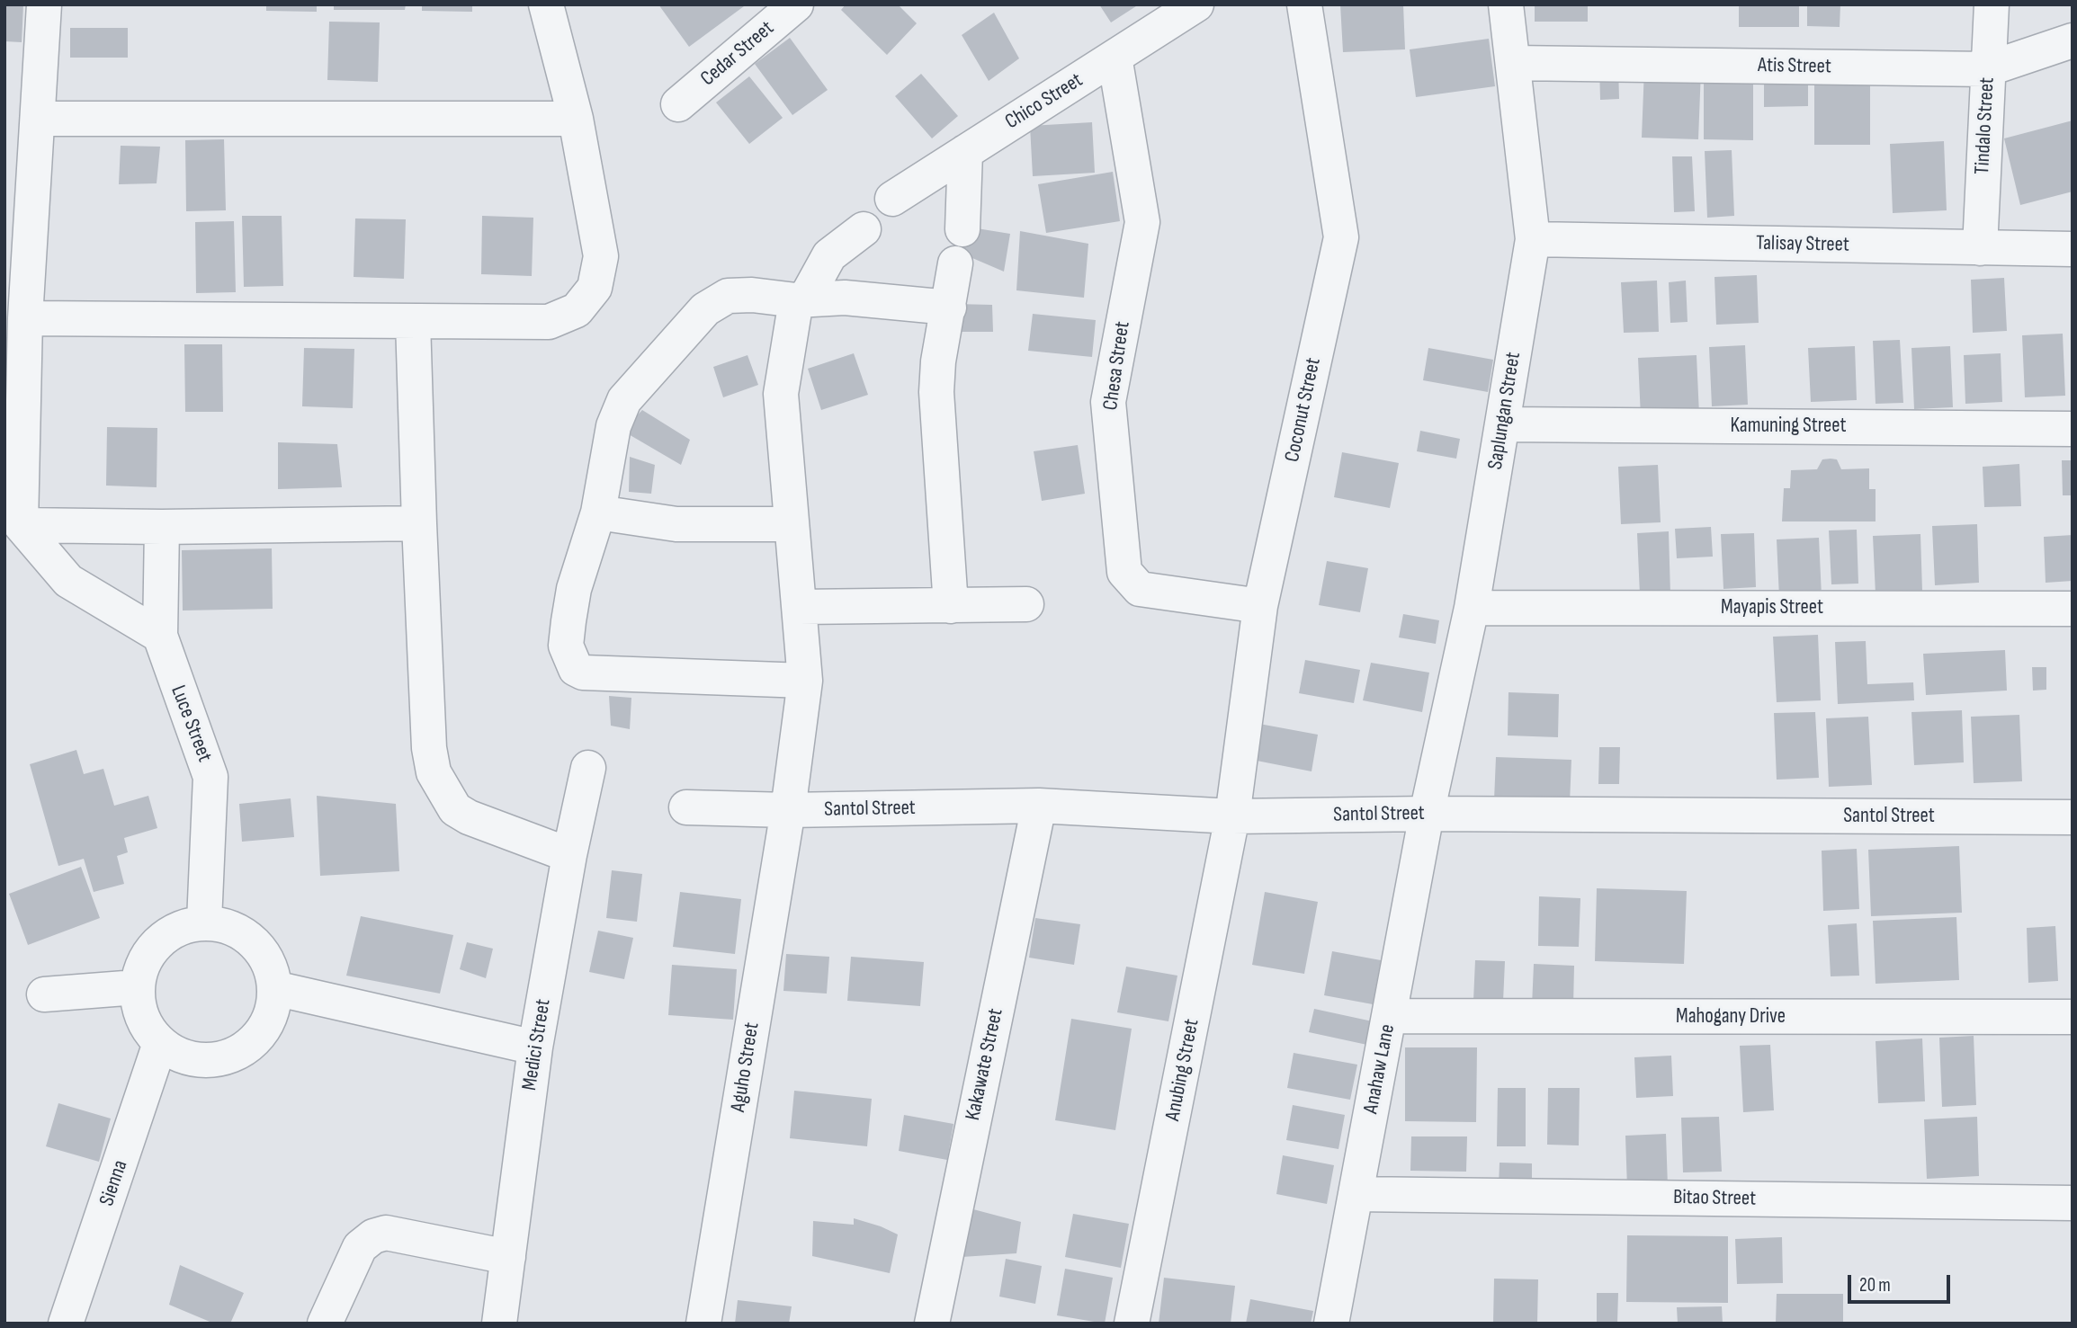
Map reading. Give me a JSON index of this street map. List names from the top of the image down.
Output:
{
  "streets": {
    "street": [
      "Cedar Street",
      "Atis Street",
      "Chico Street",
      "Tindalo Street",
      "Talisay Street",
      "Chesa Street",
      "Coconut Street",
      "Saplungan Street",
      "Kamuning Street",
      "Mayapis Street",
      "Luce Street",
      "Santol Street",
      "Mahogany Drive",
      "Medici Street",
      "Kakawate Street",
      "Aguho Street",
      "Anahaw Lane",
      "Anubing Street",
      "Sienna",
      "Bitao Street"
    ]
  },
  "crossings": [
    ["Atis Street", "Tindalo Street"],
    ["Atis Street", "Saplungan Street"],
    ["Chico Street", "Chesa Street"],
    ["Tindalo Street", "Talisay Street"],
    ["Talisay Street", "Saplungan Street"],
    ["Chesa Street", "Coconut Street"],
    ["Coconut Street", "Santol Street"],
    ["Coconut Street", "Anubing Street"],
    ["Saplungan Street", "Kamuning Street"],
    ["Saplungan Street", "Mayapis Street"],
    ["Saplungan Street", "Santol Street"],
    ["Saplungan Street", "Anahaw Lane"],
    ["Luce Street", "Sienna"],
    ["Santol Street", "Kakawate Street"],
    ["Santol Street", "Aguho Street"],
    ["Santol Street", "Anahaw Lane"],
    ["Santol Street", "Anubing Street"],
    ["Mahogany Drive", "Anahaw Lane"],
    ["Anahaw Lane", "Bitao Street"]
  ],
  "scale_bar": "20 m"
}
